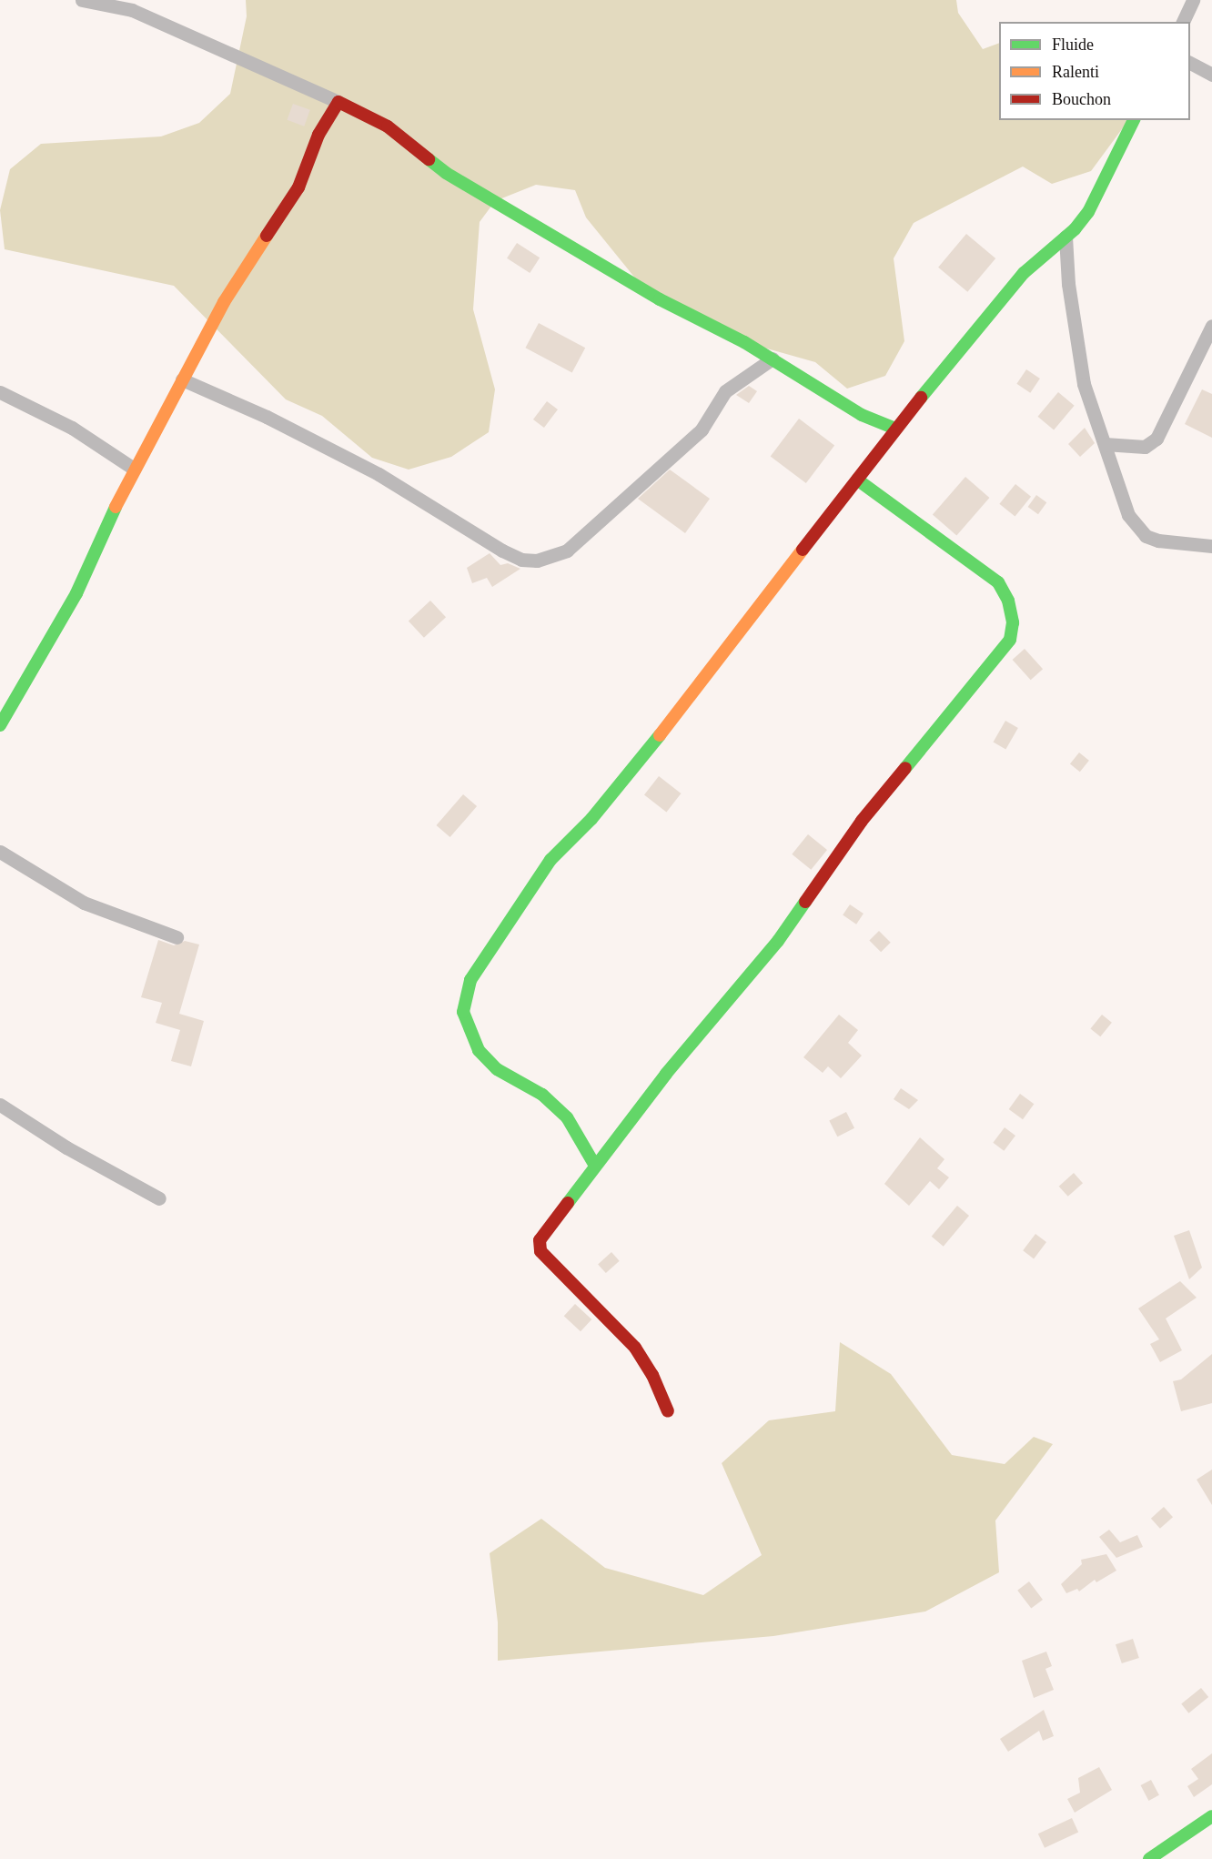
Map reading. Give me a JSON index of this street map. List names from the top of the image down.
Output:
{
  "legend": ["Fluide", "Ralenti", "Bouchon"]
}
